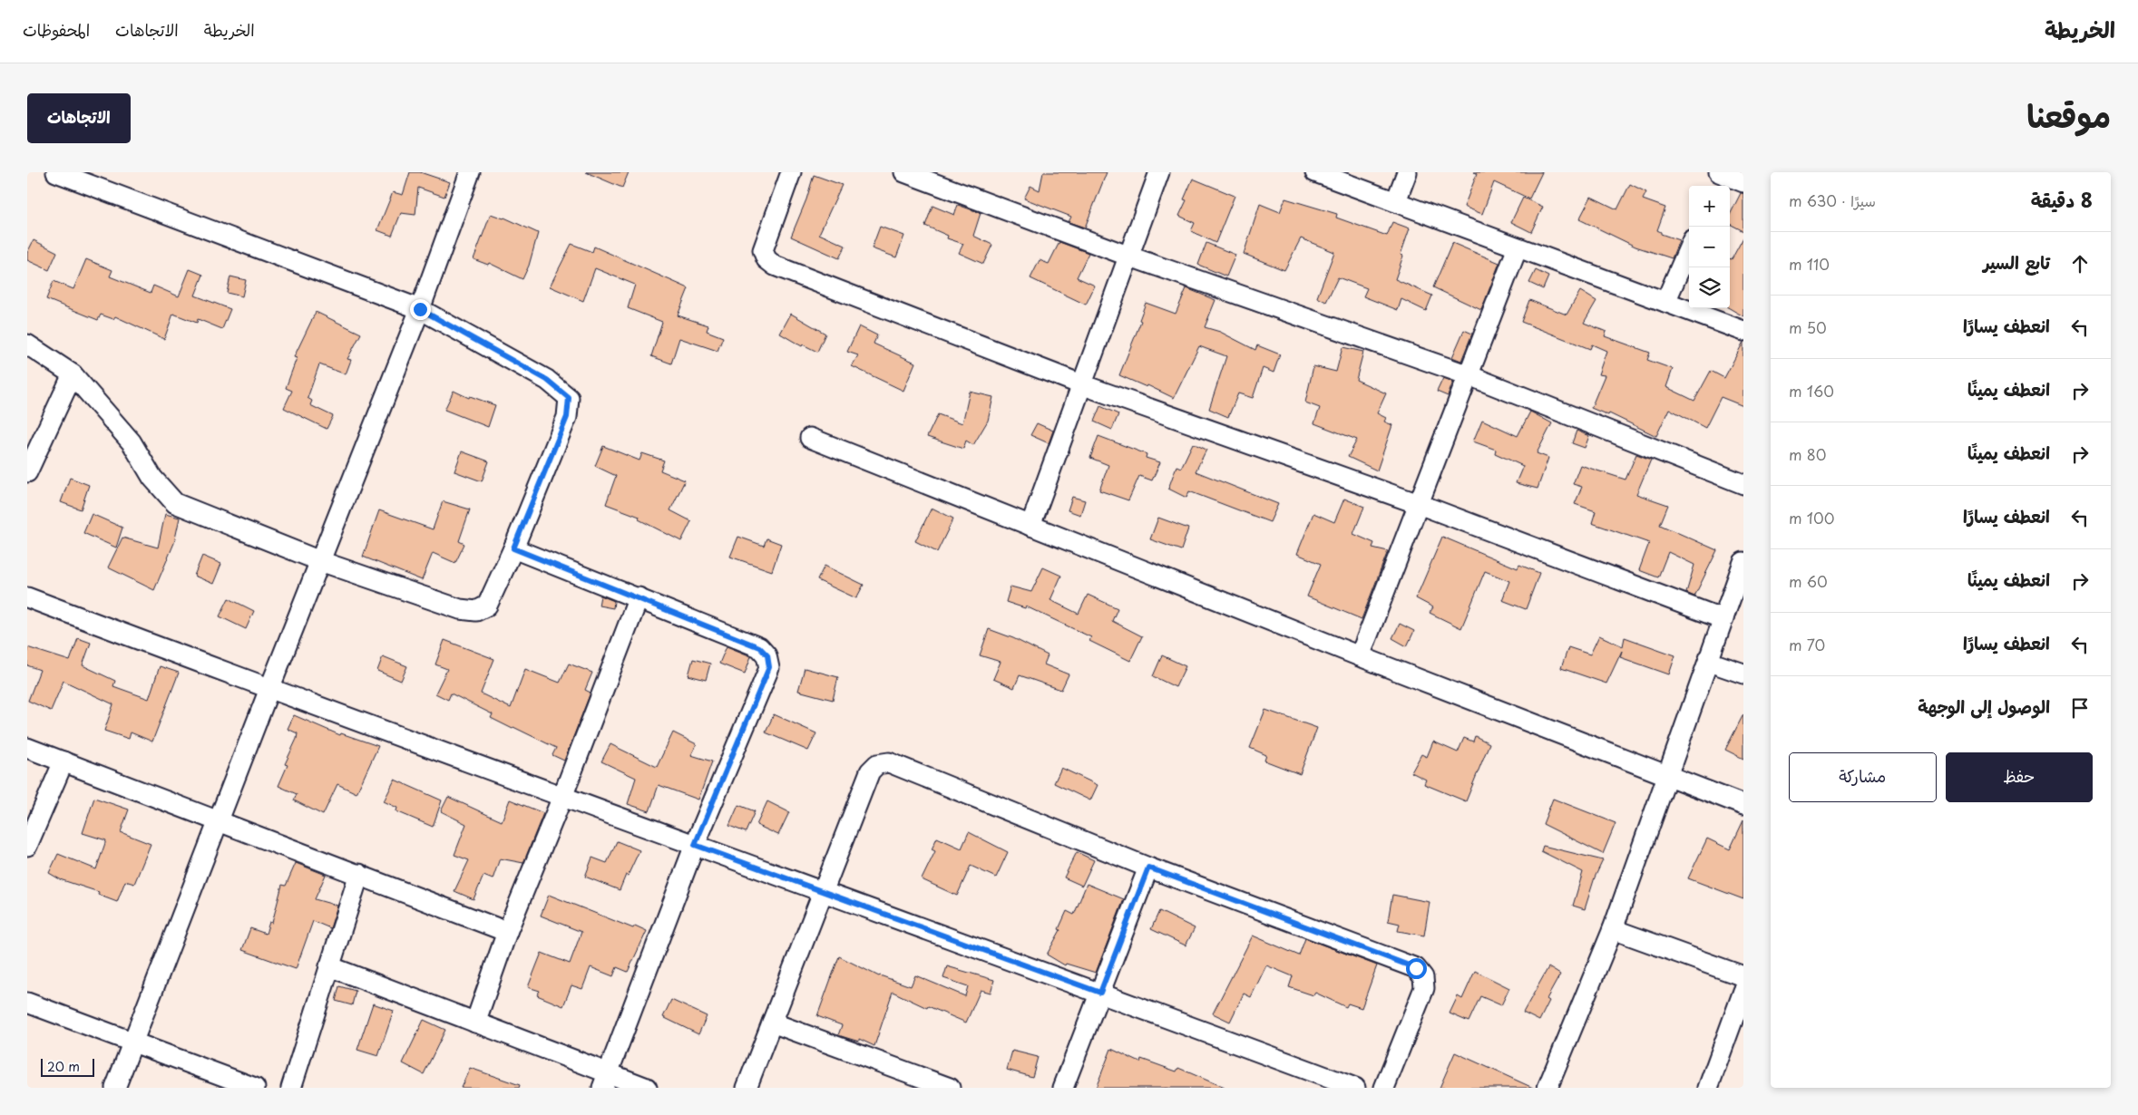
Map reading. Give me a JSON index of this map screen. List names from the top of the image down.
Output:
{
  "scale_bar": "20 m",
  "page": {
    "header": "الخريطة",
    "nav": ["الخريطة", "الاتجاهات", "المحفوظات"],
    "title": "موقعنا",
    "buttons": [
      "الاتجاهات",
      ["حفظ", "مشاركة"]
    ],
    "heading": ["8 دقيقة", "سيرًا · 630 m"],
    "map_buttons": ["+", "−"],
    "list": [
      ["تابع السير", "110 m"],
      ["انعطف يسارًا", "50 m"],
      ["انعطف يمينًا", "160 m"],
      ["انعطف يمينًا", "80 m"],
      ["انعطف يسارًا", "100 m"],
      ["انعطف يمينًا", "60 m"],
      ["انعطف يسارًا", "70 m"],
      "الوصول إلى الوجهة"
    ],
    "scale": "20 m"
  }
}
